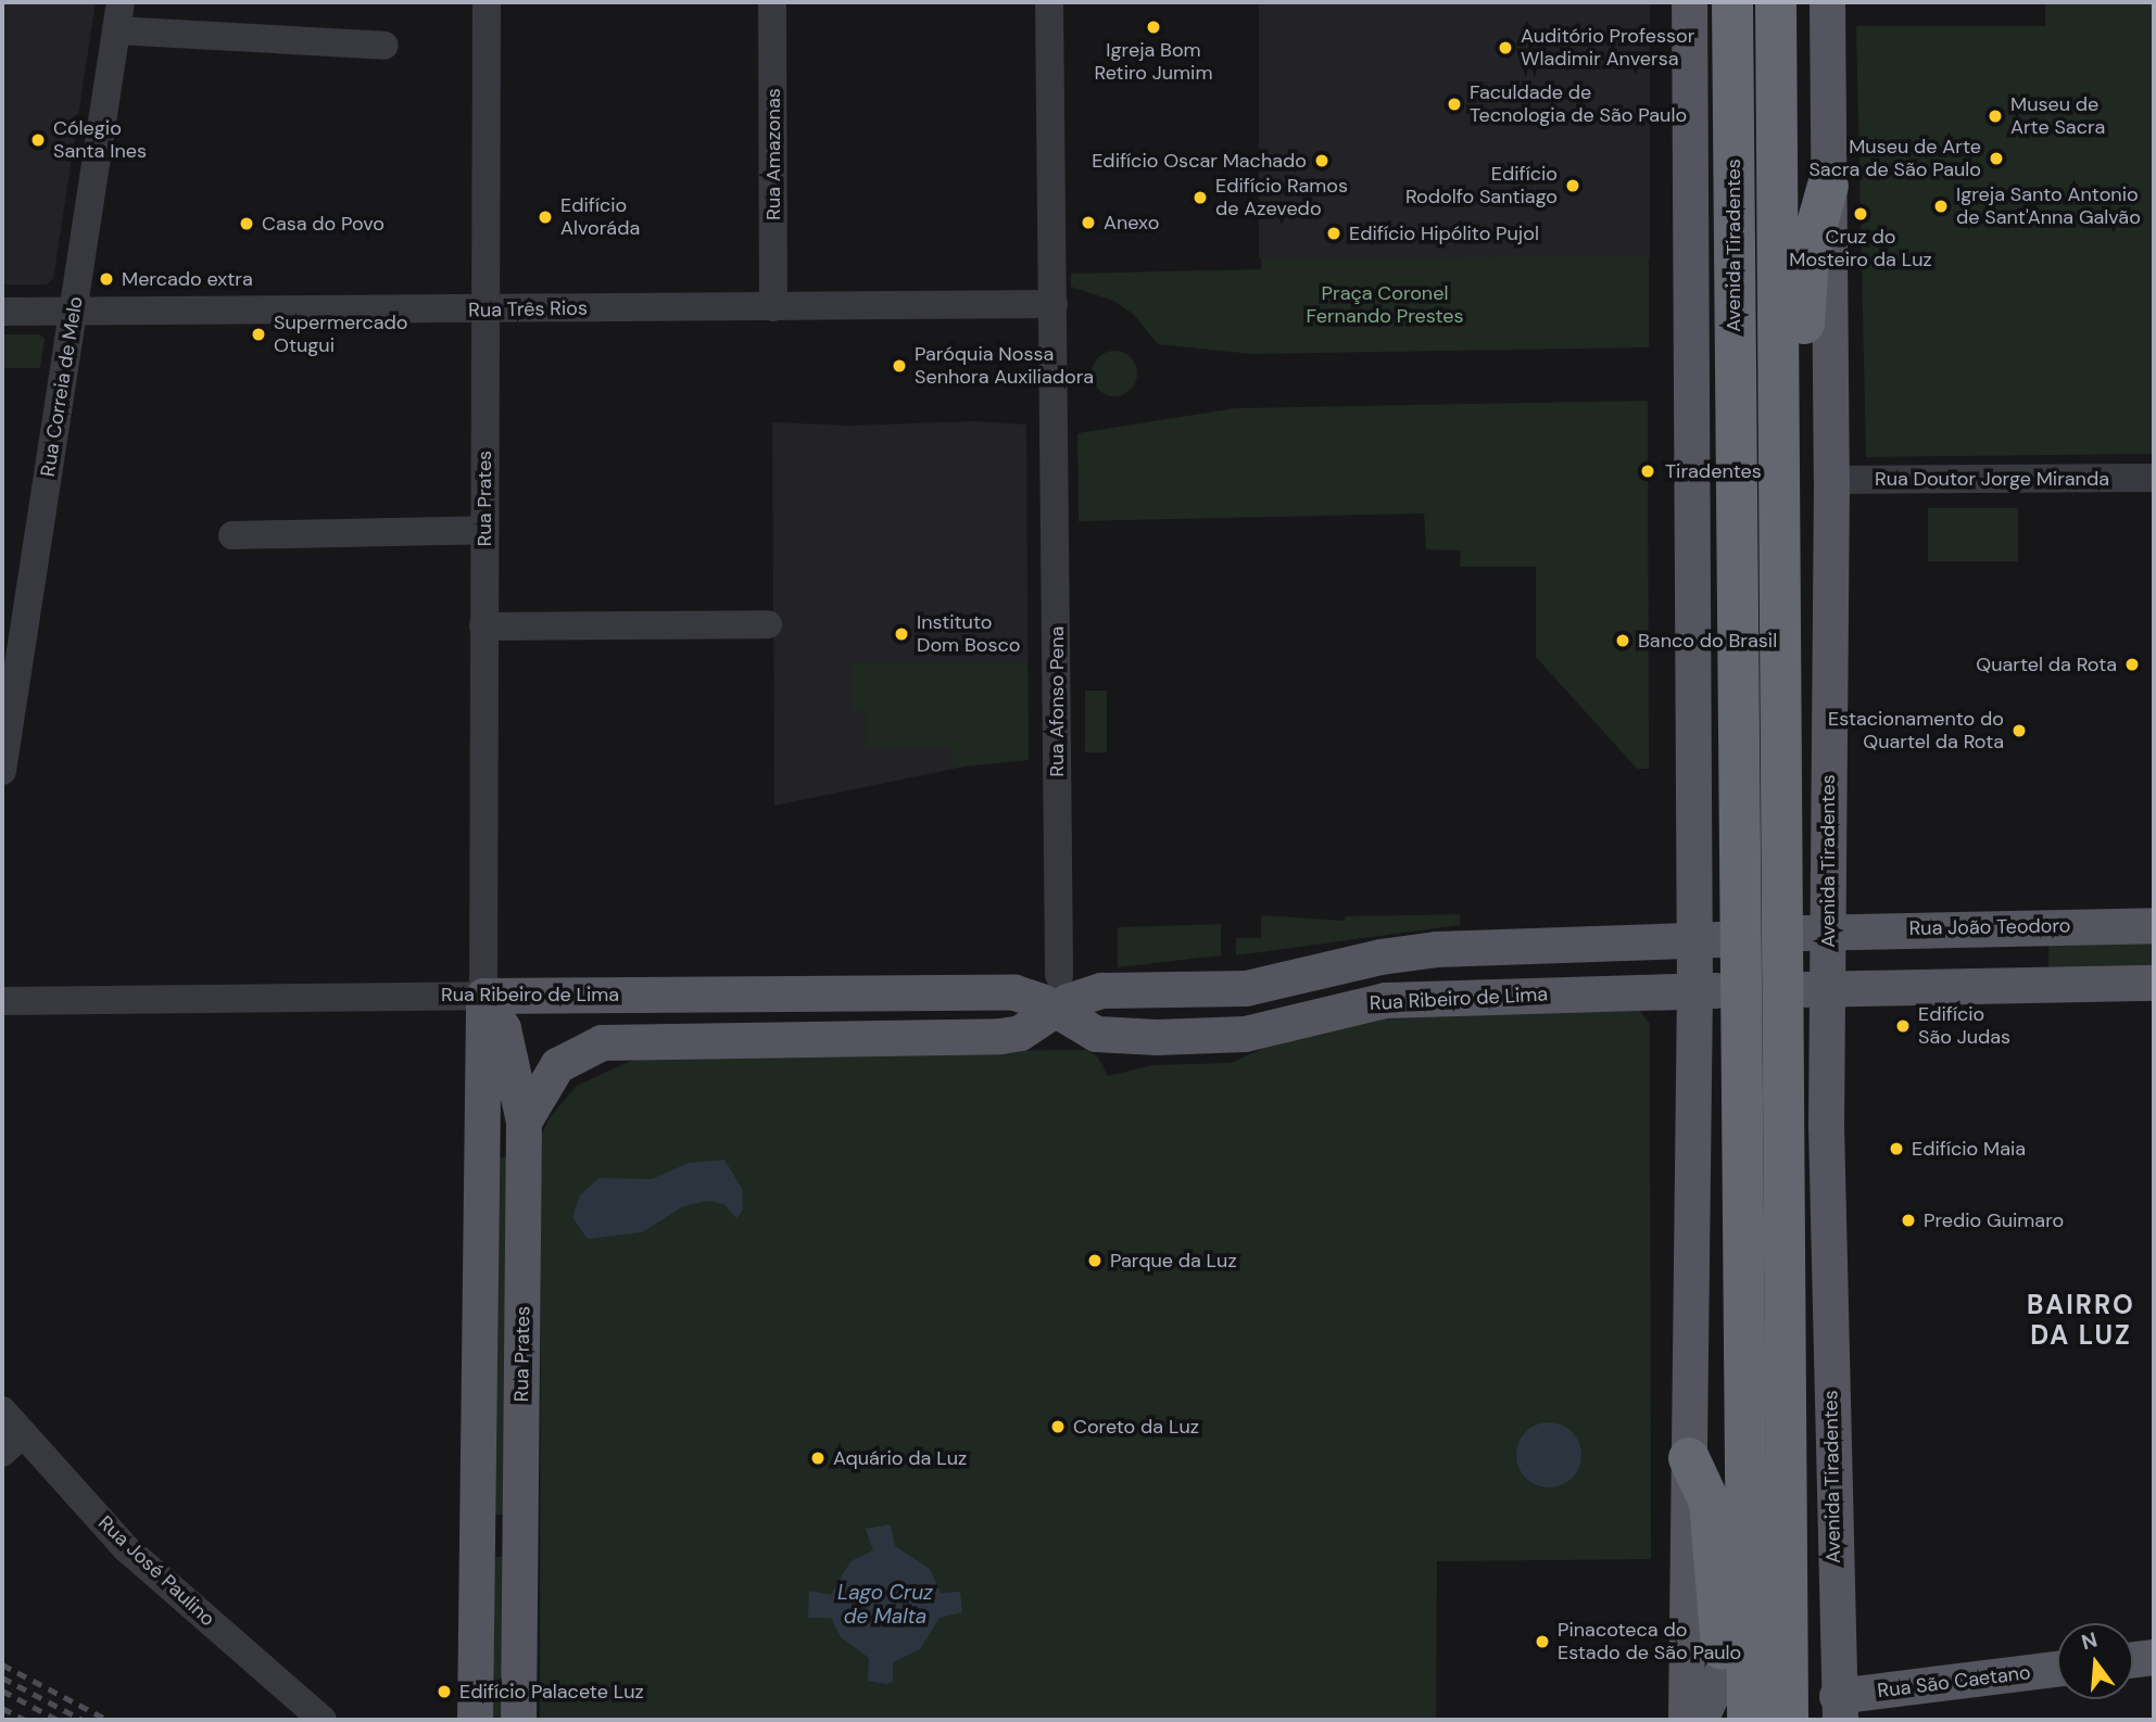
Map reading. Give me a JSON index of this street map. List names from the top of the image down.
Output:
{
  "streets": {
    "highway": ["Avenida Tiradentes"],
    "main road": [
      "Rua Prates",
      "Rua João Teodoro",
      "Rua Ribeiro de Lima",
      "Rua São Caetano"
    ],
    "street": [
      "Rua Amazonas",
      "Rua Três Rios",
      "Rua Correia de Melo",
      "Rua Doutor Jorge Miranda",
      "Rua Afonso Pena",
      "Rua José Paulino"
    ]
  },
  "crossings": [
    ["Rua Amazonas", "Rua Três Rios"],
    ["Avenida Tiradentes", "Rua Doutor Jorge Miranda"],
    ["Avenida Tiradentes", "Rua João Teodoro"],
    ["Avenida Tiradentes", "Rua Ribeiro de Lima"],
    ["Avenida Tiradentes", "Rua São Caetano"],
    ["Rua Três Rios", "Rua Correia de Melo"],
    ["Rua Três Rios", "Rua Prates"],
    ["Rua Três Rios", "Rua Afonso Pena"],
    ["Rua Prates", "Rua Ribeiro de Lima"],
    ["Rua João Teodoro", "Rua Ribeiro de Lima"]
  ],
  "districts": ["BAIRRO DA LUZ"],
  "water": ["Lago Cruz de Malta"],
  "parks": ["Praça Coronel Fernando Prestes"],
  "places": [
    "Igreja Bom Retiro Jumim",
    "Auditório Professor Wladimir Anversa",
    "Faculdade de Tecnologia de São Paulo",
    "Museu de Arte Sacra",
    "Cólegio Santa Ines",
    "Museu de Arte Sacra de São Paulo",
    "Edifício Oscar Machado",
    "Edifício Rodolfo Santiago",
    "Edifício Ramos de Azevedo",
    "Igreja Santo Antonio de Sant'Anna Galvão",
    "Cruz do Mosteiro da Luz",
    "Edifício Alvoráda",
    "Anexo",
    "Casa do Povo",
    "Edifício Hipólito Pujol",
    "Mercado extra",
    "Supermercado Otugui",
    "Paróquia Nossa Senhora Auxiliadora",
    "Tiradentes",
    "Instituto Dom Bosco",
    "Banco do Brasil",
    "Quartel da Rota",
    "Estacionamento do Quartel da Rota",
    "Edifício São Judas",
    "Edifício Maia",
    "Predio Guimaro",
    "Parque da Luz",
    "Coreto da Luz",
    "Aquário da Luz",
    "Pinacoteca do Estado de São Paulo",
    "Edifício Palacete Luz"
  ],
  "north": "top"
}
